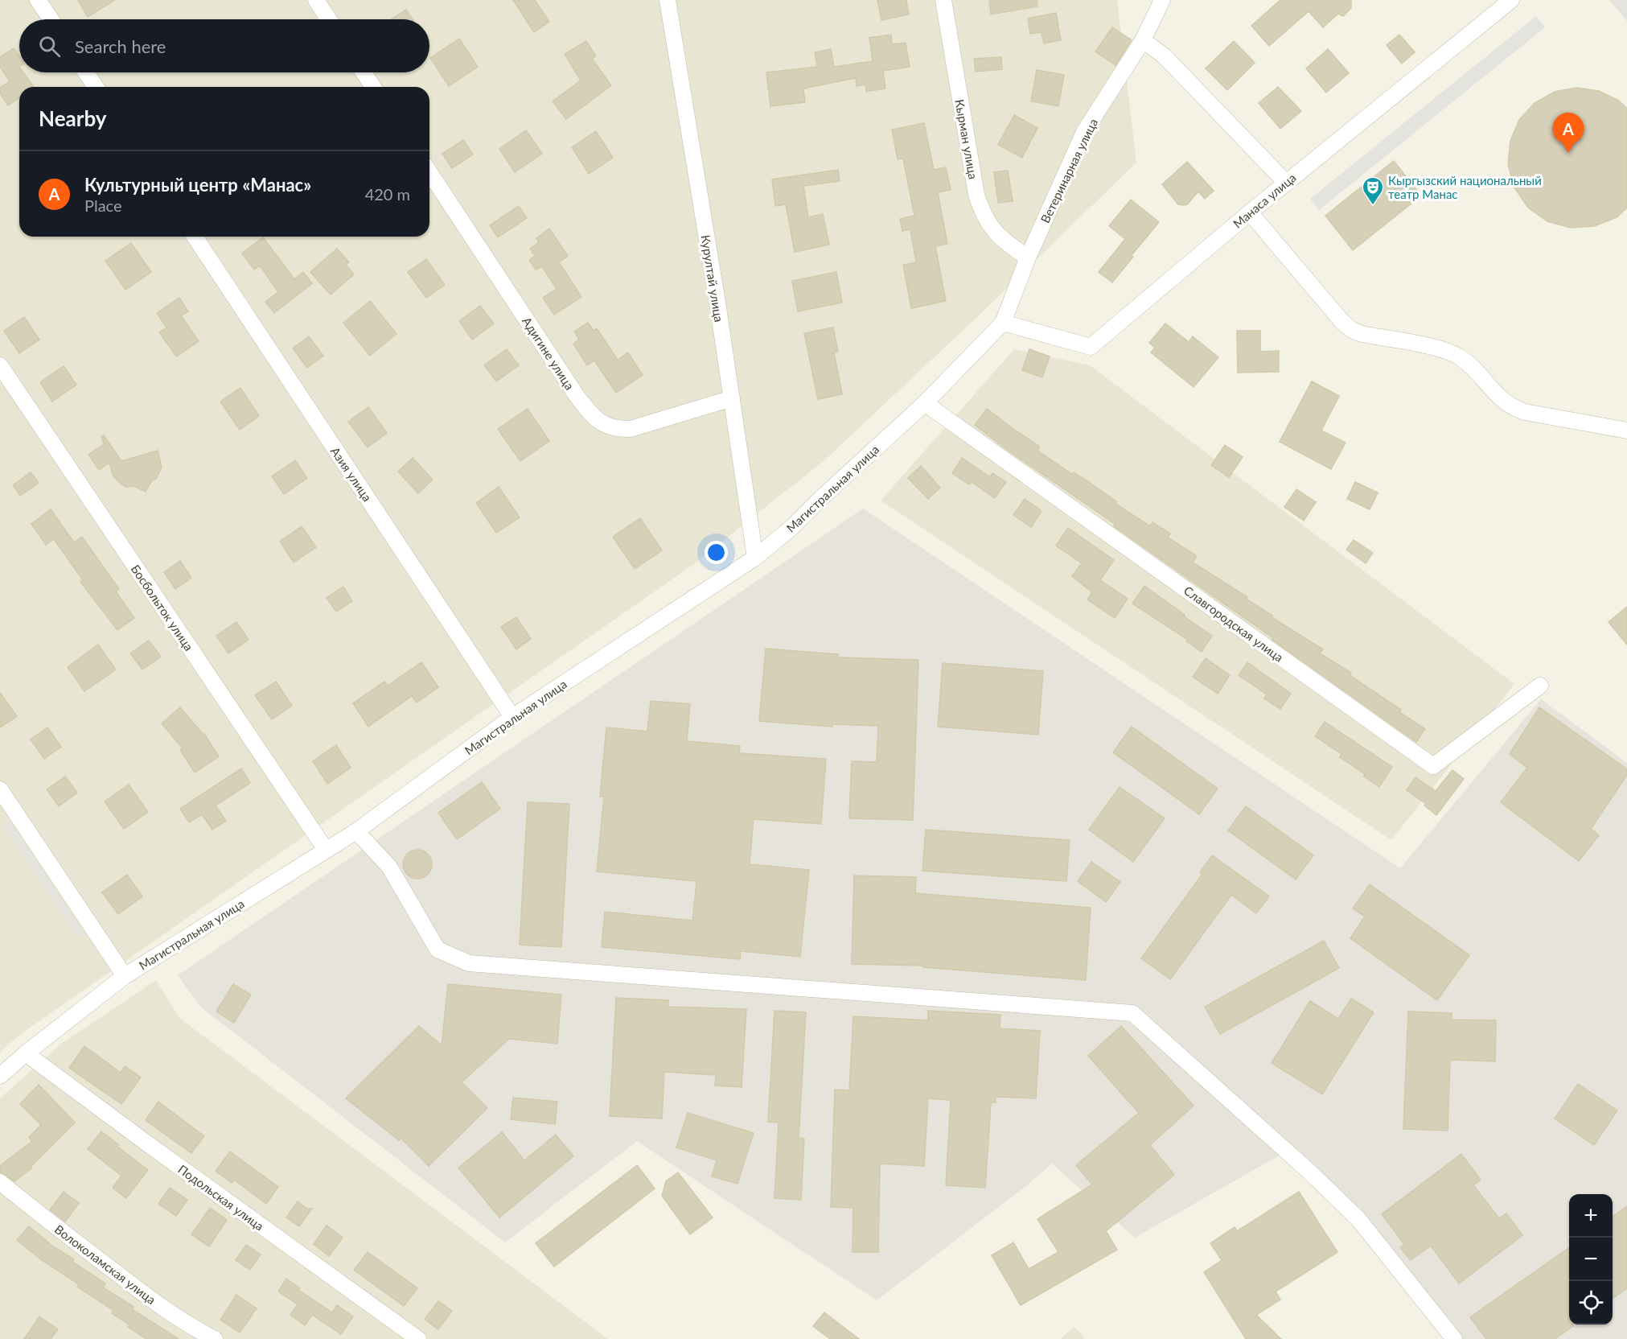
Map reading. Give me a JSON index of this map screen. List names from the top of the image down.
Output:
{
  "streets": {
    "street": [
      "Кырман улица",
      "Ветеринарная улица",
      "Манаса улица",
      "Курултай улица",
      "Адигине улица",
      "Азия улица",
      "Магистральная улица",
      "Босбольток улица",
      "Славгородская улица",
      "Подольская улица",
      "Волоколамская улица"
    ]
  },
  "crossings": [
    ["Кырман улица", "Ветеринарная улица"],
    ["Ветеринарная улица", "Манаса улица"],
    ["Ветеринарная улица", "Магистральная улица"],
    ["Манаса улица", "Магистральная улица"],
    ["Курултай улица", "Адигине улица"],
    ["Курултай улица", "Магистральная улица"],
    ["Азия улица", "Магистральная улица"],
    ["Магистральная улица", "Босбольток улица"],
    ["Магистральная улица", "Славгородская улица"],
    ["Магистральная улица", "Подольская улица"]
  ],
  "places": {
    "theatre": ["Кыргызский национальный театр Манас"]
  },
  "page": {
    "search": "Search here",
    "heading": "Nearby",
    "pins": "A",
    "list": [
      {
        "mark": "A",
        "name": "Культурный центр «Манас»",
        "note": "Place",
        "value": "420 m"
      }
    ],
    "map_buttons": ["+", "−"]
  }
}
